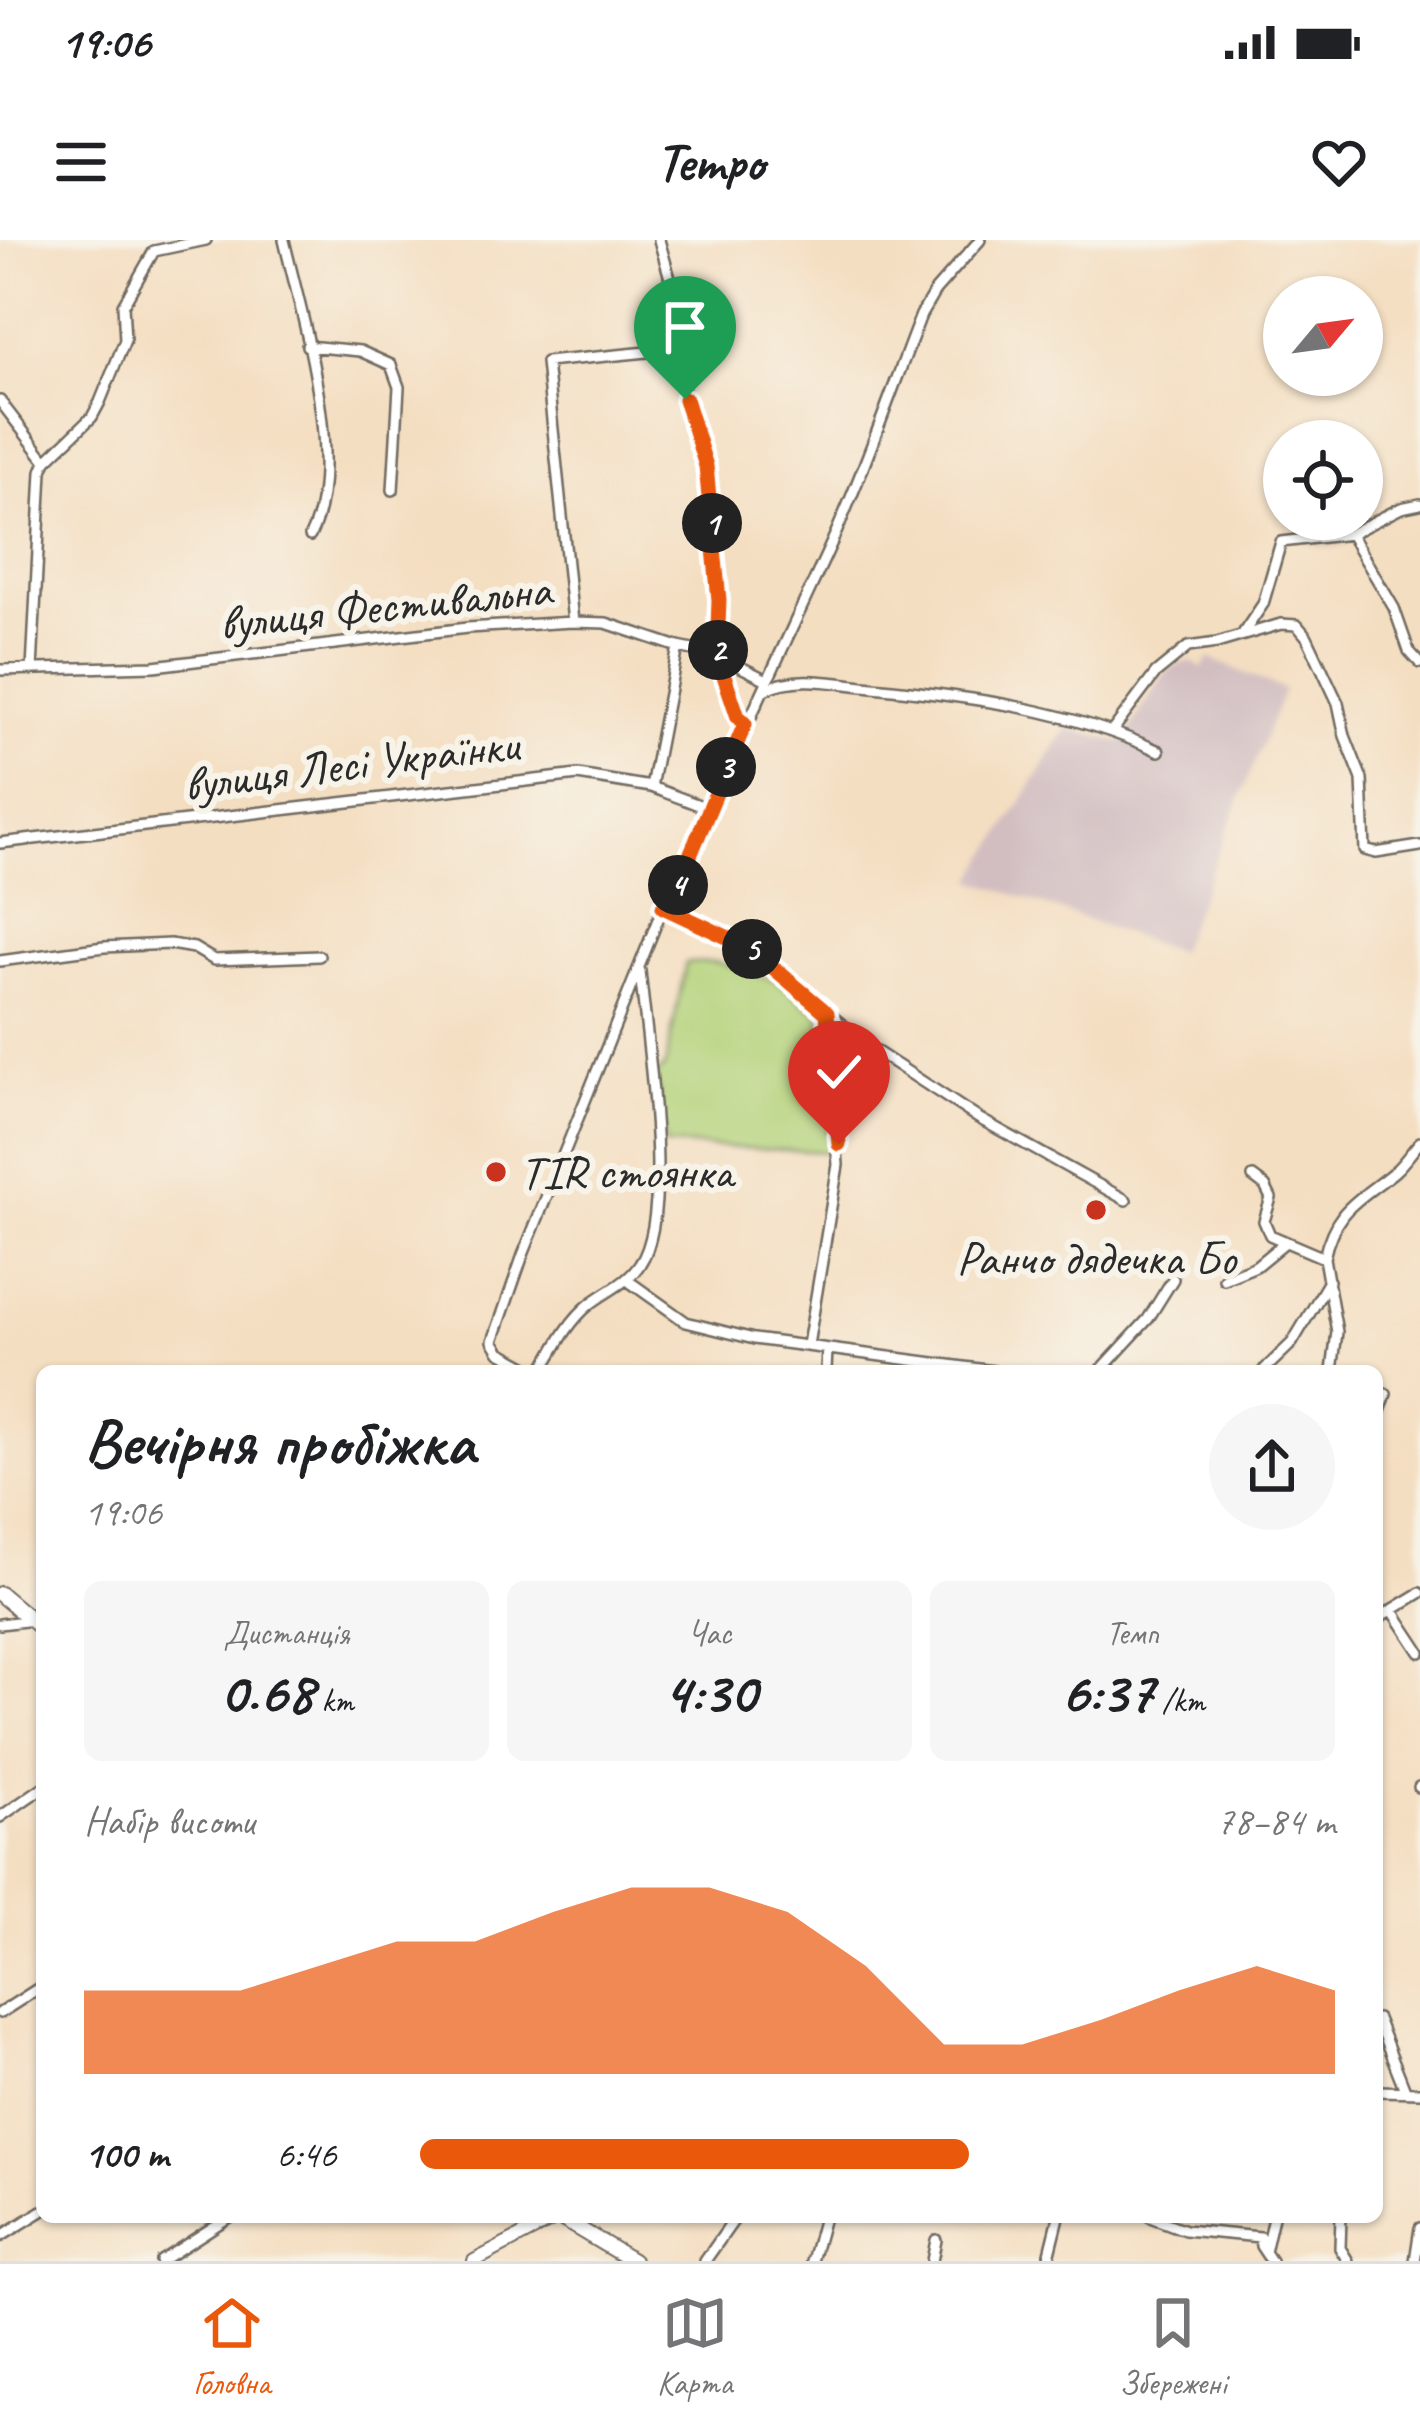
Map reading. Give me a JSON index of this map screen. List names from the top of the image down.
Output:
{
  "streets": {
    "street": ["вулиця Фестивальна", "вулиця Лесі Українки"]
  },
  "places": ["TIR стоянка", "Ранчо дядечка Бо"],
  "north": "top right",
  "page": {
    "status": "19:06",
    "header": "Tempo",
    "pins": [
      "1",
      "2",
      "3",
      "4",
      "5"
    ],
    "heading": ["Вечірня пробіжка", "19:06"],
    "stats": [
      ["Дистанція", "0.68 km"],
      ["Час", "4:30"],
      ["Темп", "6:37 /km"]
    ],
    "chart": ["Набір висоти", "78–84 m"],
    "list": [
      {
        "name": "100 m",
        "note": "6:46"
      }
    ],
    "tabs": ["Головна", "Карта", "Збережені"]
  }
}
